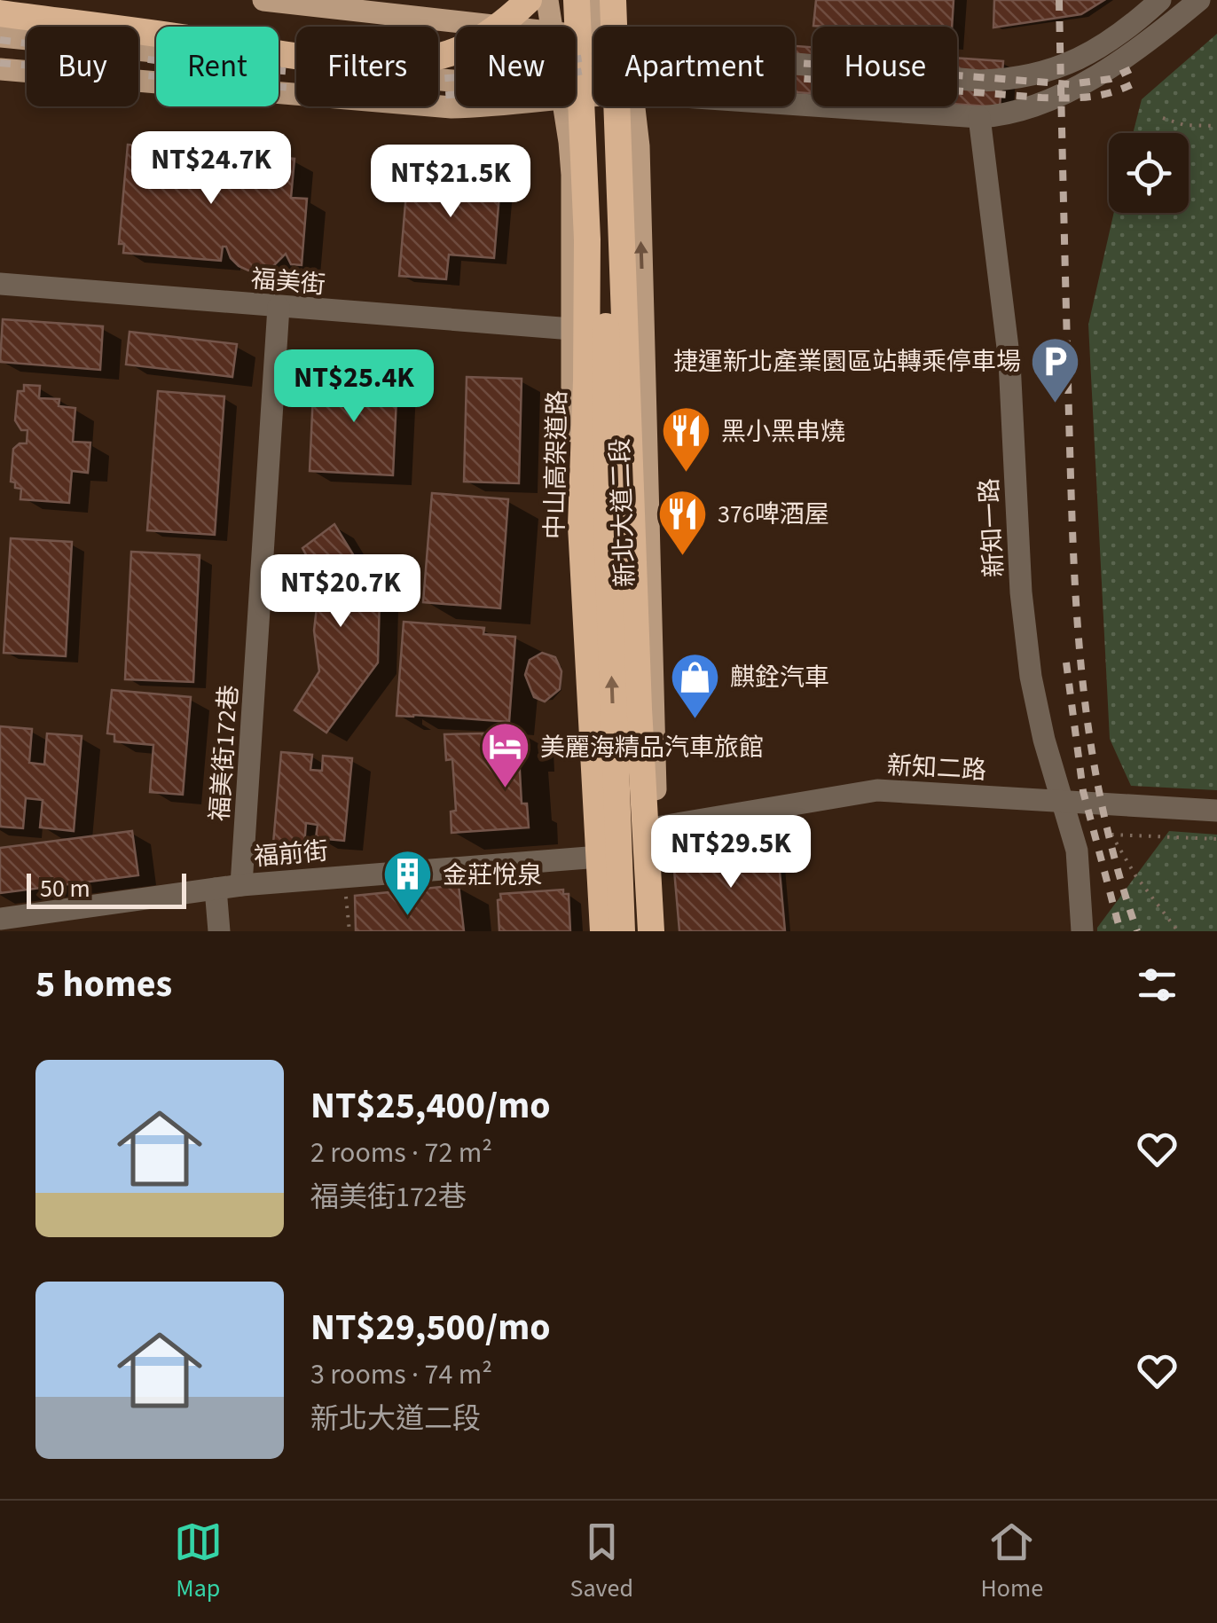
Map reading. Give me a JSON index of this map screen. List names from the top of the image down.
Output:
{
  "streets": {
    "highway": ["中山高架道路"],
    "main road": ["新北大道二段"],
    "street": [
      "福美街",
      "新知一路",
      "福美街172巷",
      "新知二路",
      "福前街"
    ]
  },
  "crossings": [
    ["福美街", "新北大道二段"],
    ["福美街", "福美街172巷"],
    ["新北大道二段", "新知二路"],
    ["新北大道二段", "福前街"],
    ["新知一路", "新知二路"],
    ["福美街172巷", "福前街"]
  ],
  "places": {
    "parking": ["捷運新北產業園區站轉乘停車場"],
    "restaurant": ["黑小黑串燒", "376啤酒屋"],
    "shop": ["麒銓汽車"],
    "hotel": ["美麗海精品汽車旅館"],
    "building": ["金莊悅泉"]
  },
  "scale_bar": "50 m",
  "page": {
    "chip": [
      "Buy",
      "Rent",
      "Filters",
      "New",
      "Apartment",
      "House"
    ],
    "price": [
      "NT$24.7K",
      "NT$21.5K",
      "NT$25.4K",
      "NT$20.7K",
      "NT$29.5K"
    ],
    "scale": "50 m",
    "heading": "5 homes",
    "list": [
      {
        "name": "NT$25,400/mo",
        "note": "2 rooms · 72 m² · 福美街172巷"
      },
      {
        "name": "NT$29,500/mo",
        "note": "3 rooms · 74 m² · 新北大道二段"
      }
    ],
    "tabs": ["Map", "Saved", "Home"]
  }
}
